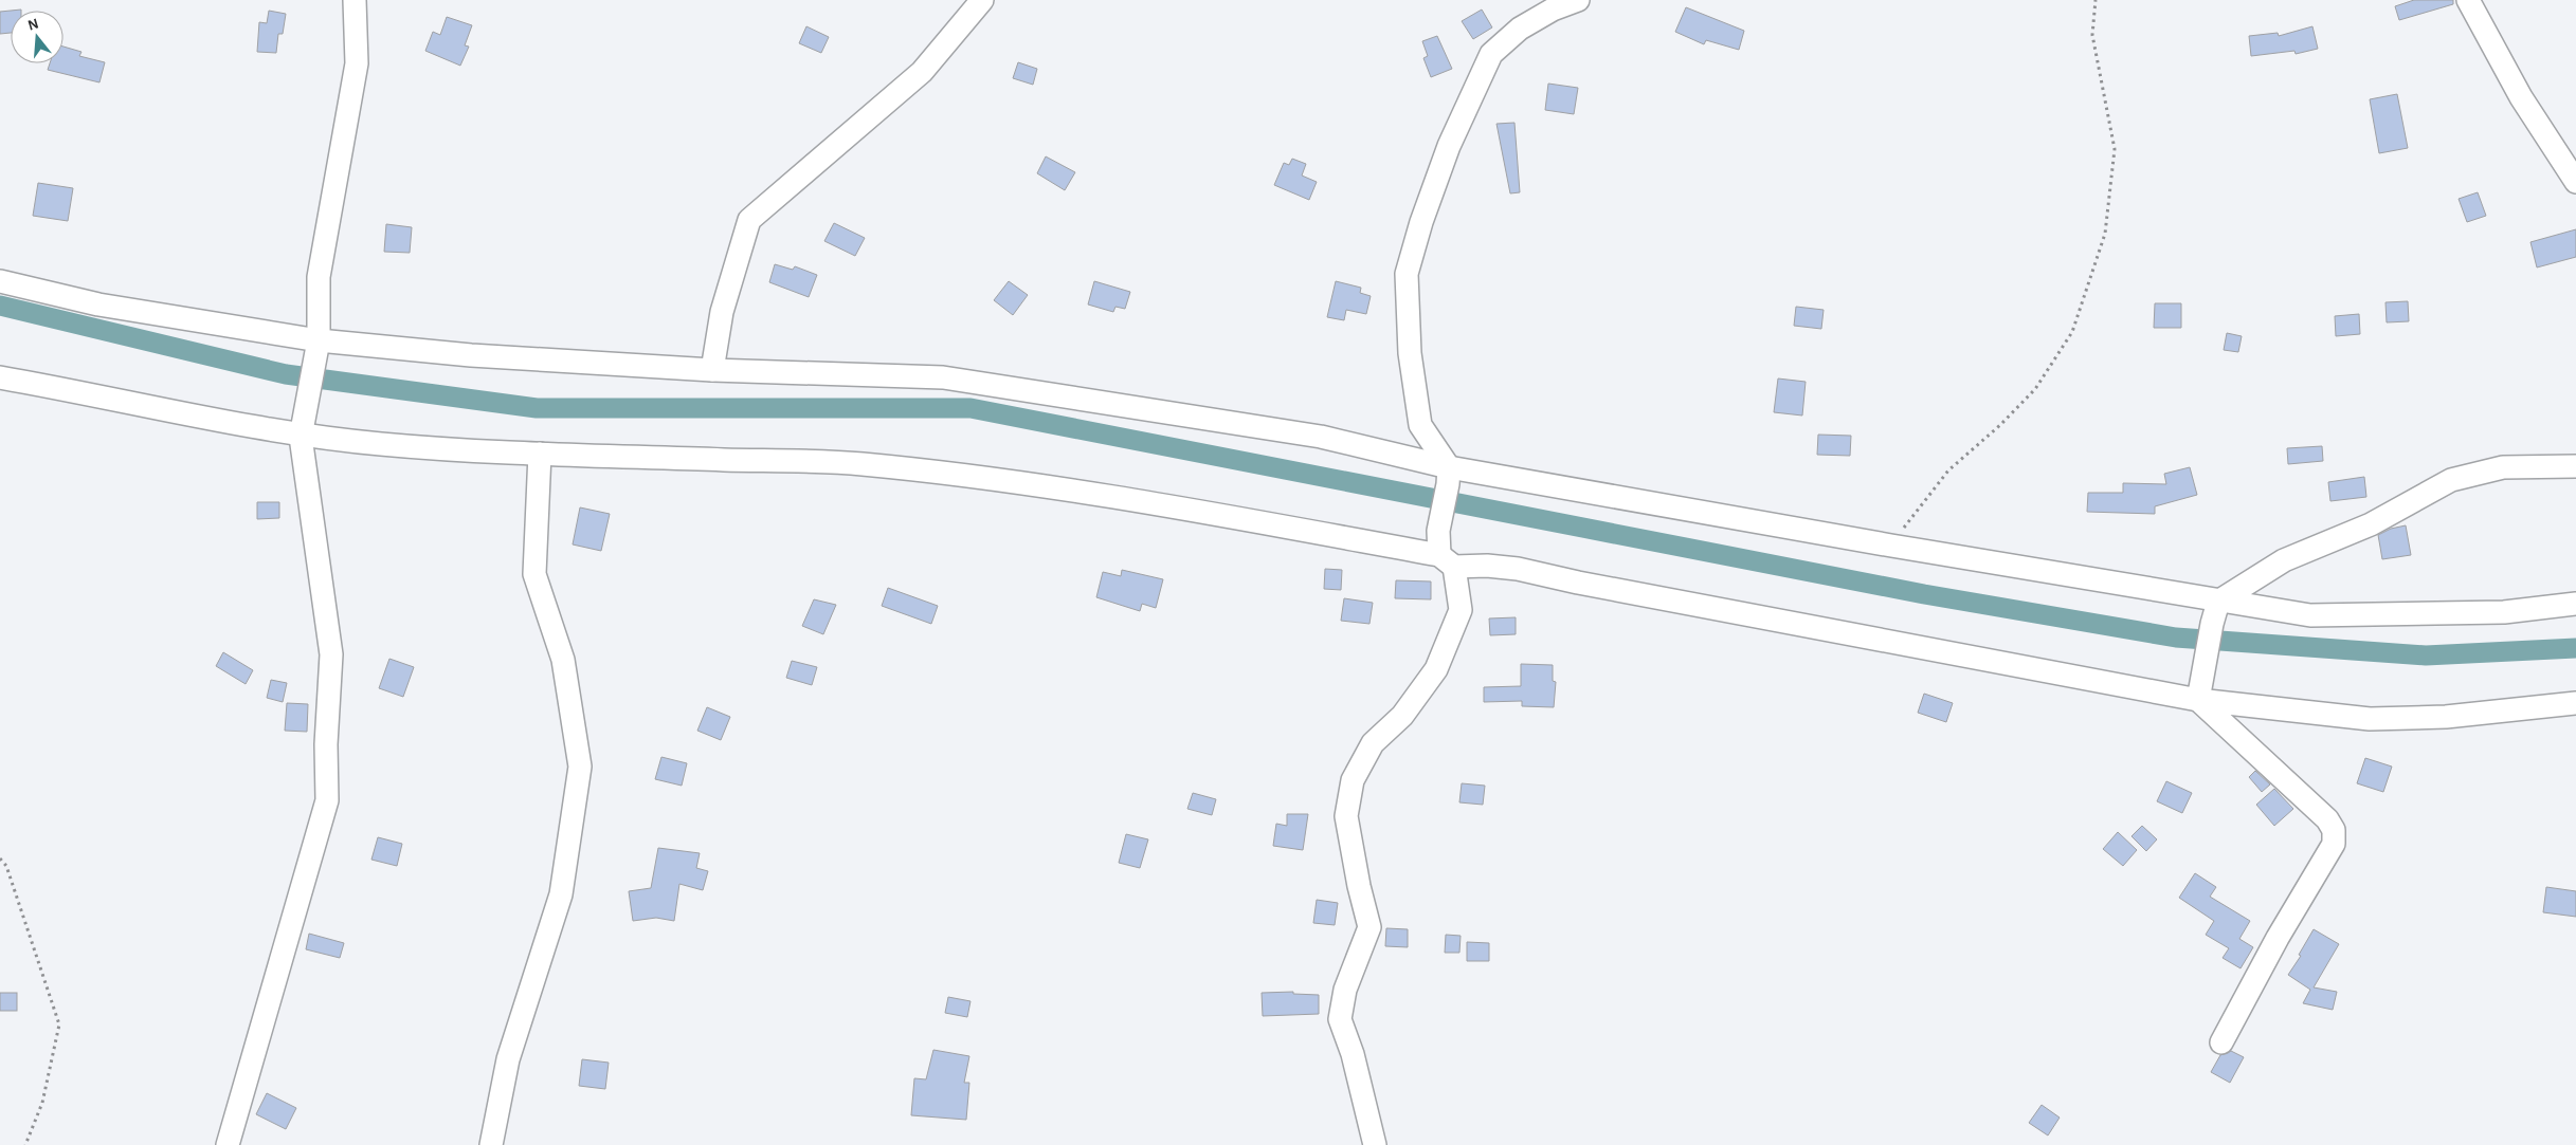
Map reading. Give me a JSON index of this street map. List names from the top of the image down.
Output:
{
  "north": "top"
}
